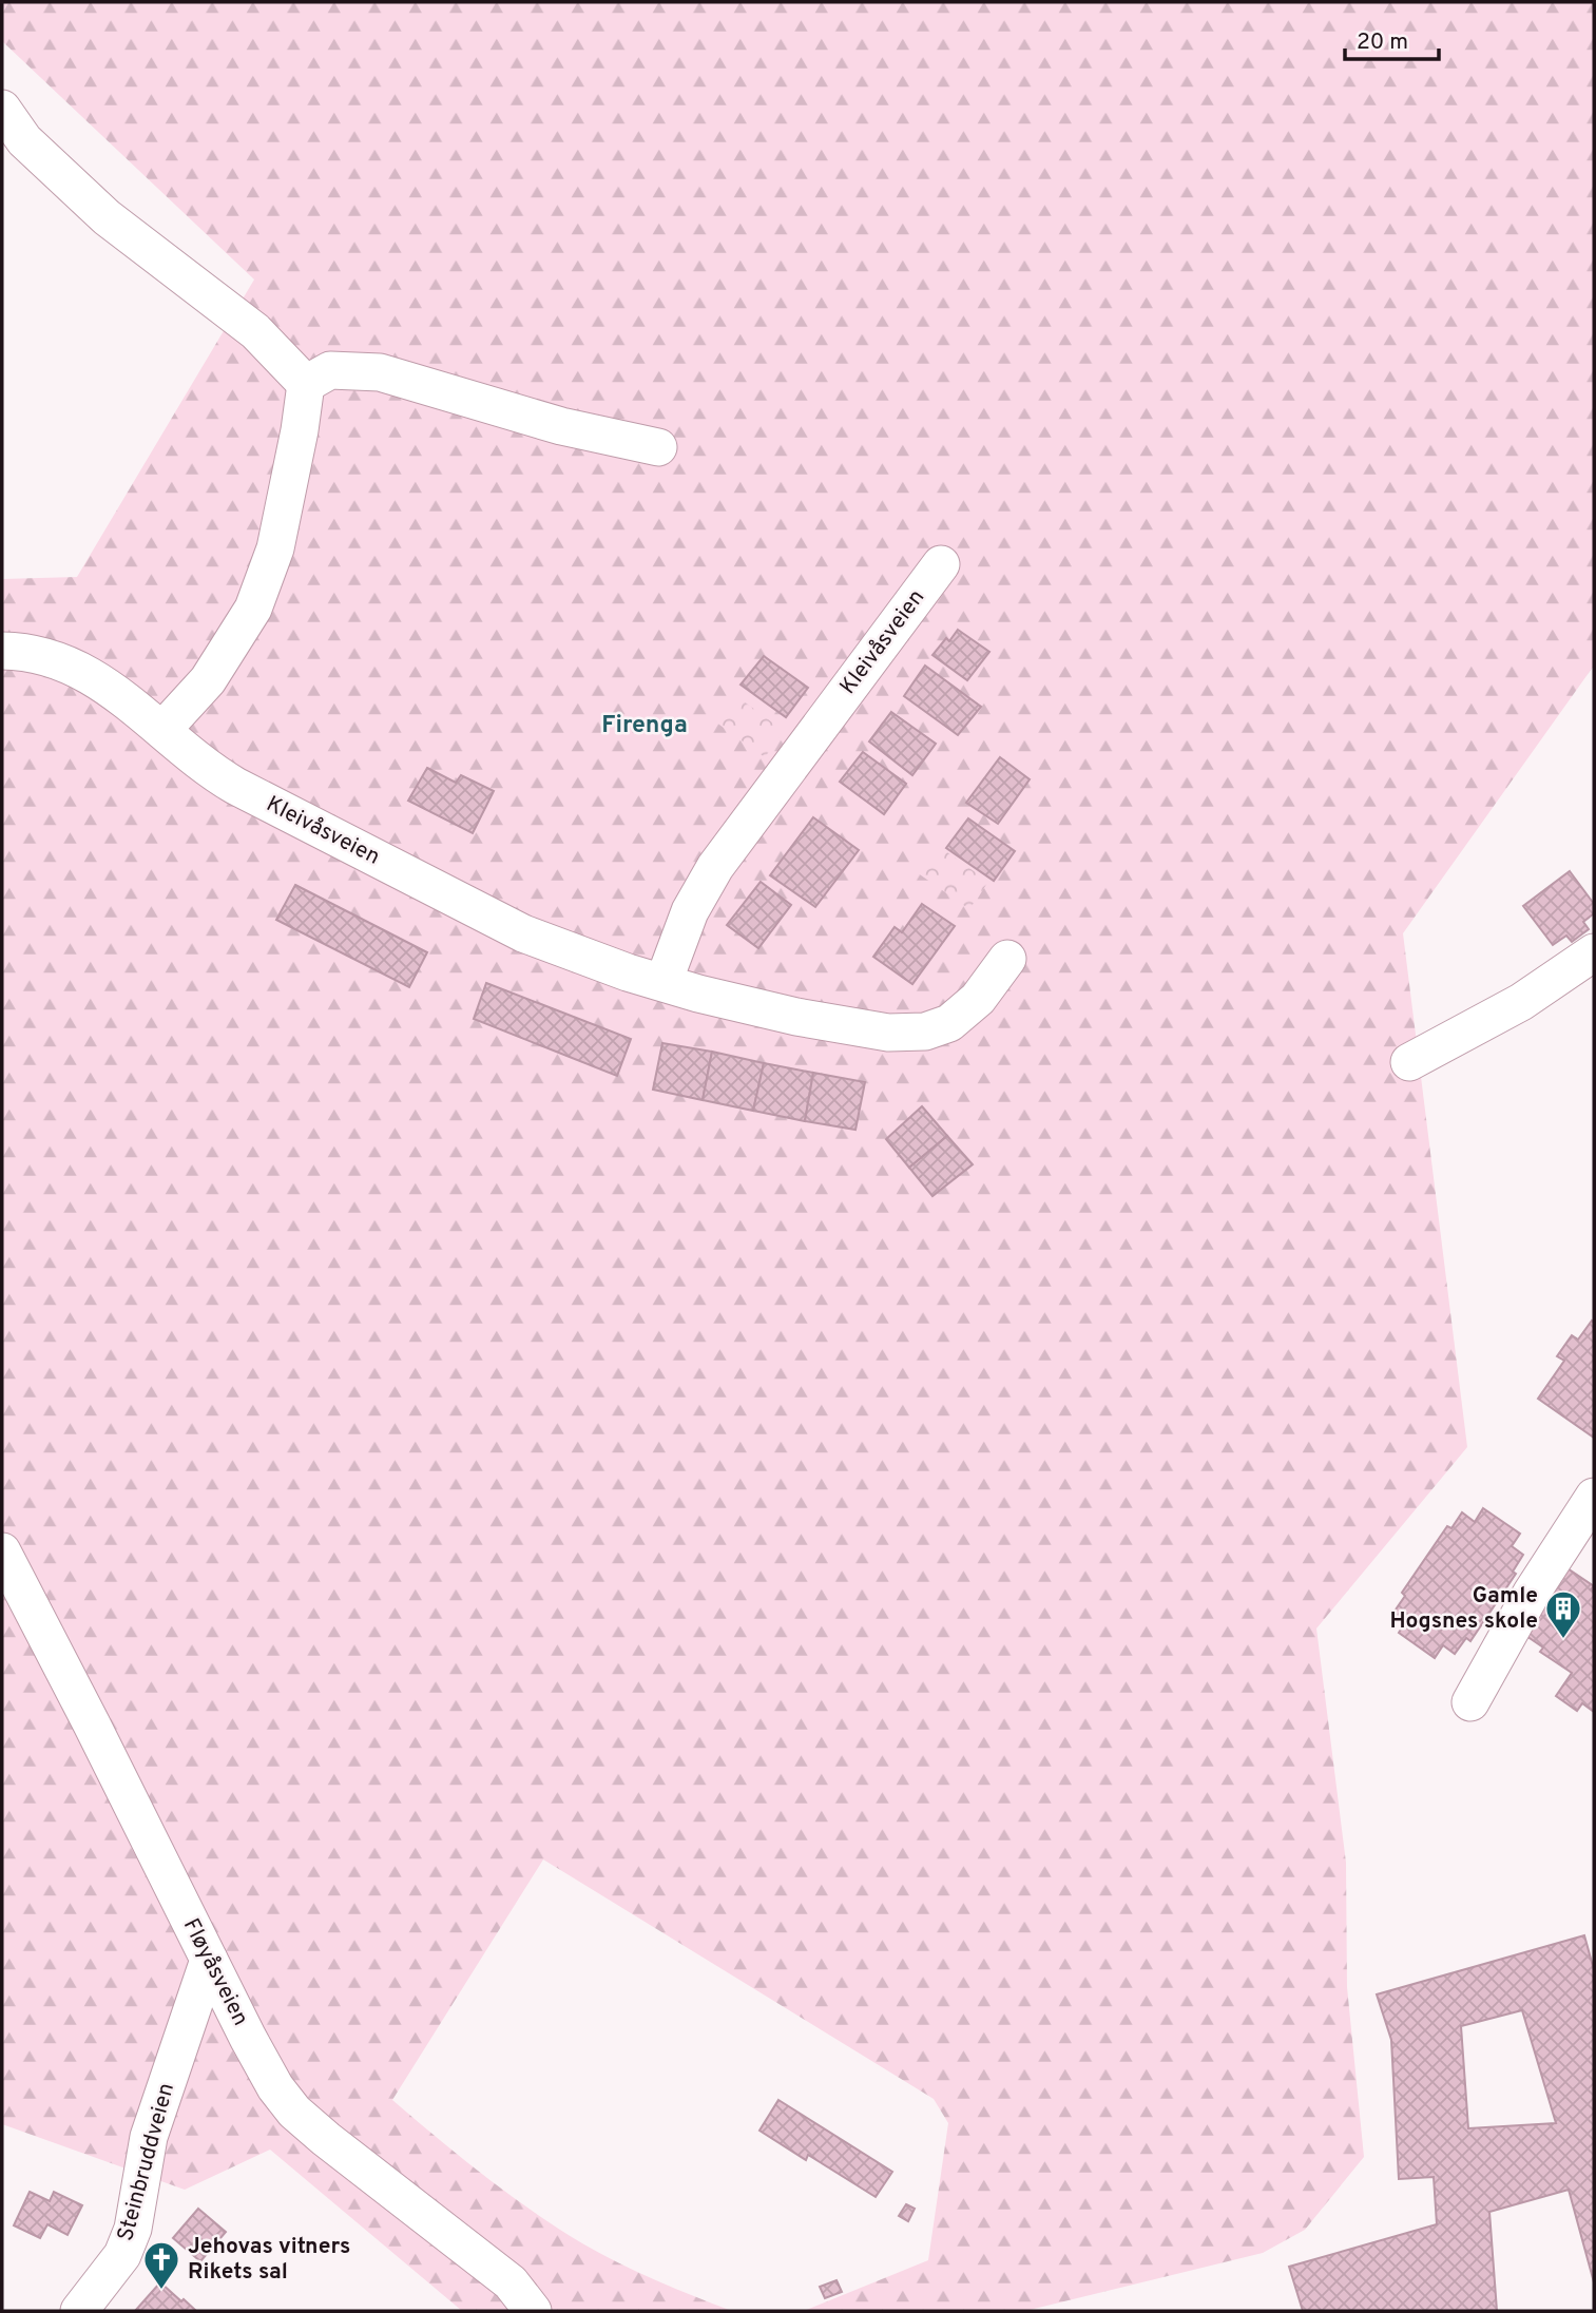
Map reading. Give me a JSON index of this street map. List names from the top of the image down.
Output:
{
  "streets": {
    "street": ["Kleivåsveien", "Fløyåsveien", "Steinbruddveien"]
  },
  "crossings": [
    ["Fløyåsveien", "Steinbruddveien"]
  ],
  "districts": ["Firenga"],
  "places": {
    "building": ["Gamle Hogsnes skole"],
    "church": ["Jehovas vitners Rikets sal"]
  },
  "scale_bar": "20 m"
}
